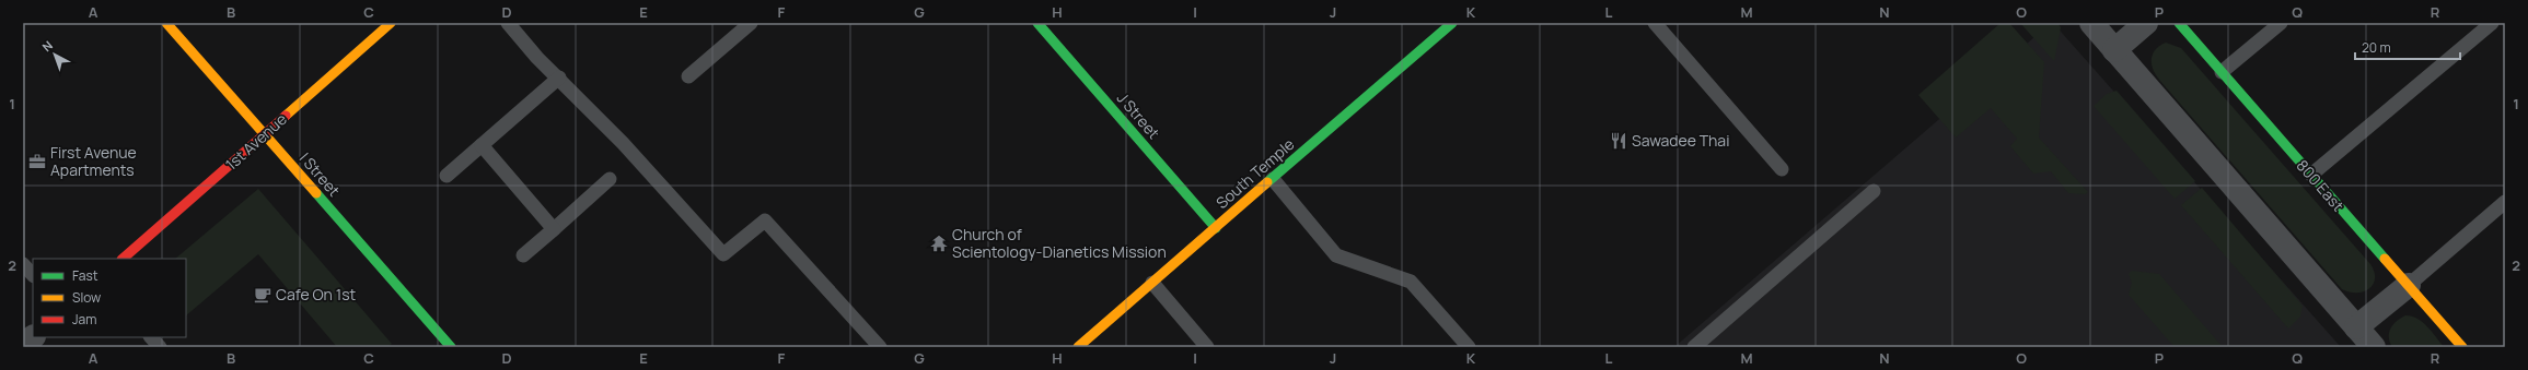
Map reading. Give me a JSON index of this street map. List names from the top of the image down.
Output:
{
  "streets": {
    "street": [
      "J Street",
      "1st Avenue",
      "South Temple",
      "I Street",
      "800 East"
    ]
  },
  "crossings": [
    ["J Street", "South Temple"],
    ["1st Avenue", "I Street"]
  ],
  "places": {
    "restaurant": ["Sawadee Thai"],
    "office": ["First Avenue Apartments"],
    "temple": ["Church of Scientology-Dianetics Mission"],
    "cafe": ["Cafe On 1st"]
  },
  "legend": ["Fast", "Slow", "Jam"],
  "scale_bar": "20 m",
  "north": "top left",
  "grid": {
    "columns": [
      "A",
      "B",
      "C",
      "D",
      "E",
      "F",
      "G",
      "H",
      "I",
      "J",
      "K",
      "L",
      "M",
      "N",
      "O",
      "P",
      "Q",
      "R"
    ],
    "rows": ["1", "2"]
  }
}
